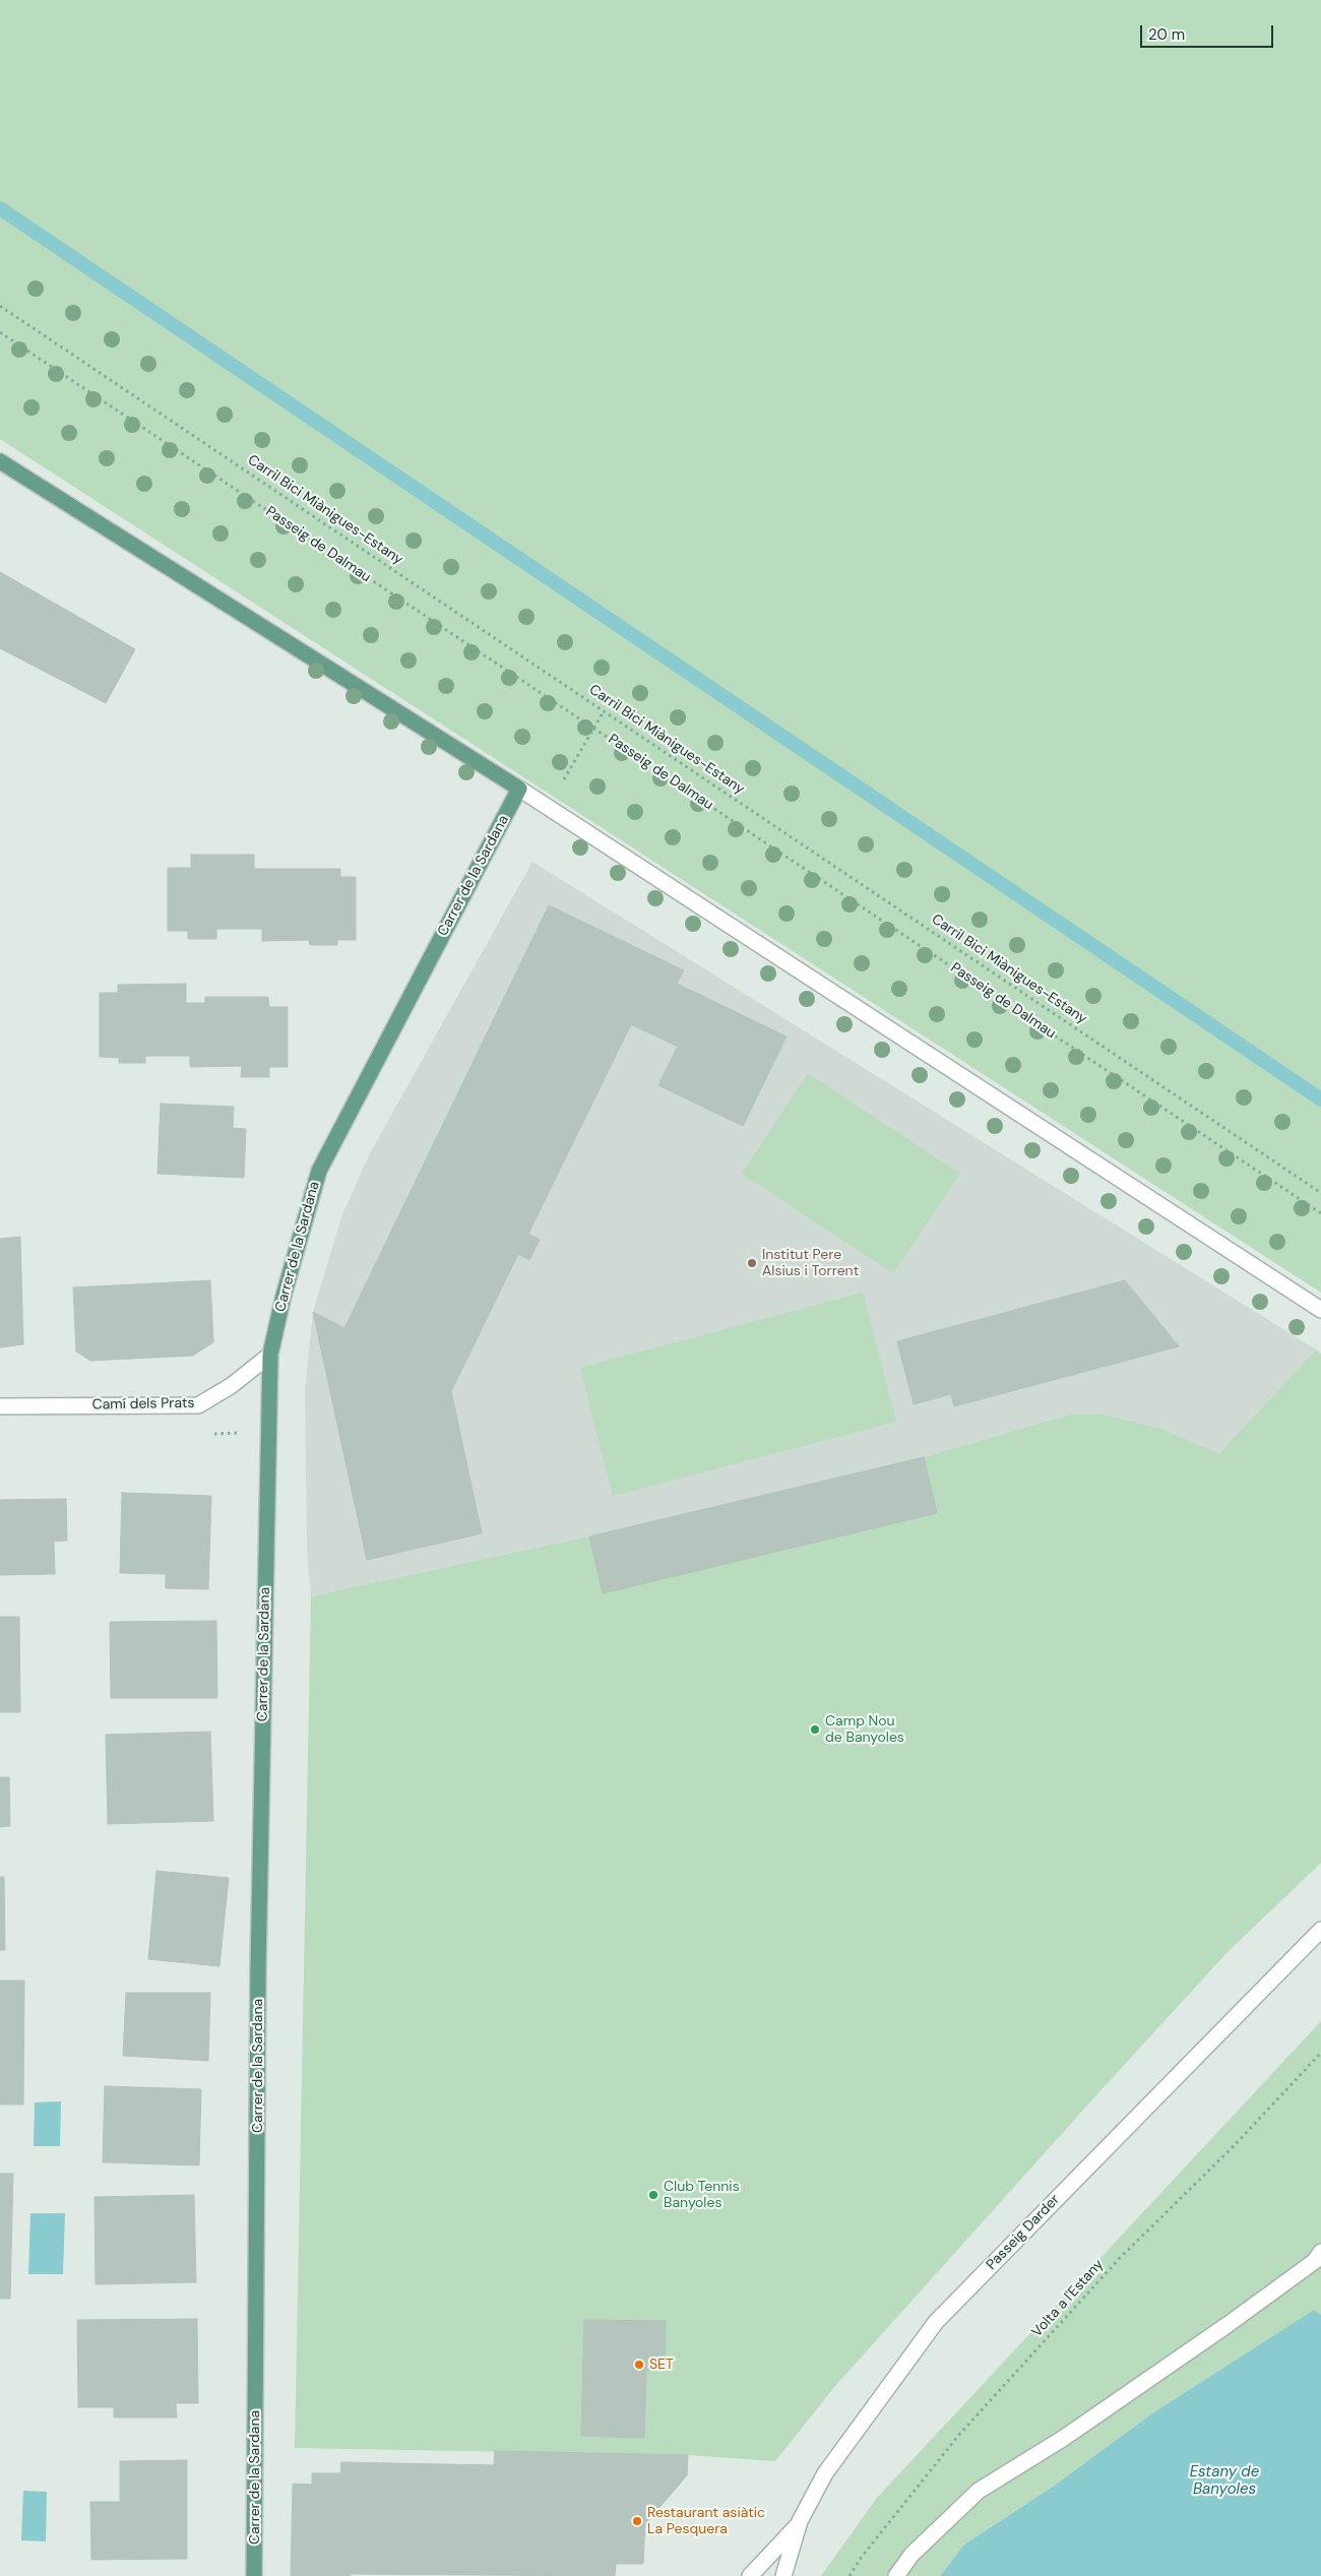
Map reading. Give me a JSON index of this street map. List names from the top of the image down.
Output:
{
  "streets": {
    "main road": ["Carrer de la Sardana"],
    "street": ["Camí dels Prats", "Passeig Darder"],
    "path": ["Carril Bici Miànigues-Estany", "Passeig de Dalmau", "Volta a l'Estany"]
  },
  "crossings": [
    ["Carrer de la Sardana", "Camí dels Prats"]
  ],
  "water": ["Estany de Banyoles"],
  "places": [
    "Institut Pere Alsius i Torrent",
    "Camp Nou de Banyoles",
    "Club Tennis Banyoles",
    "SET",
    "Restaurant asiàtic La Pesquera"
  ],
  "scale_bar": "20 m"
}
